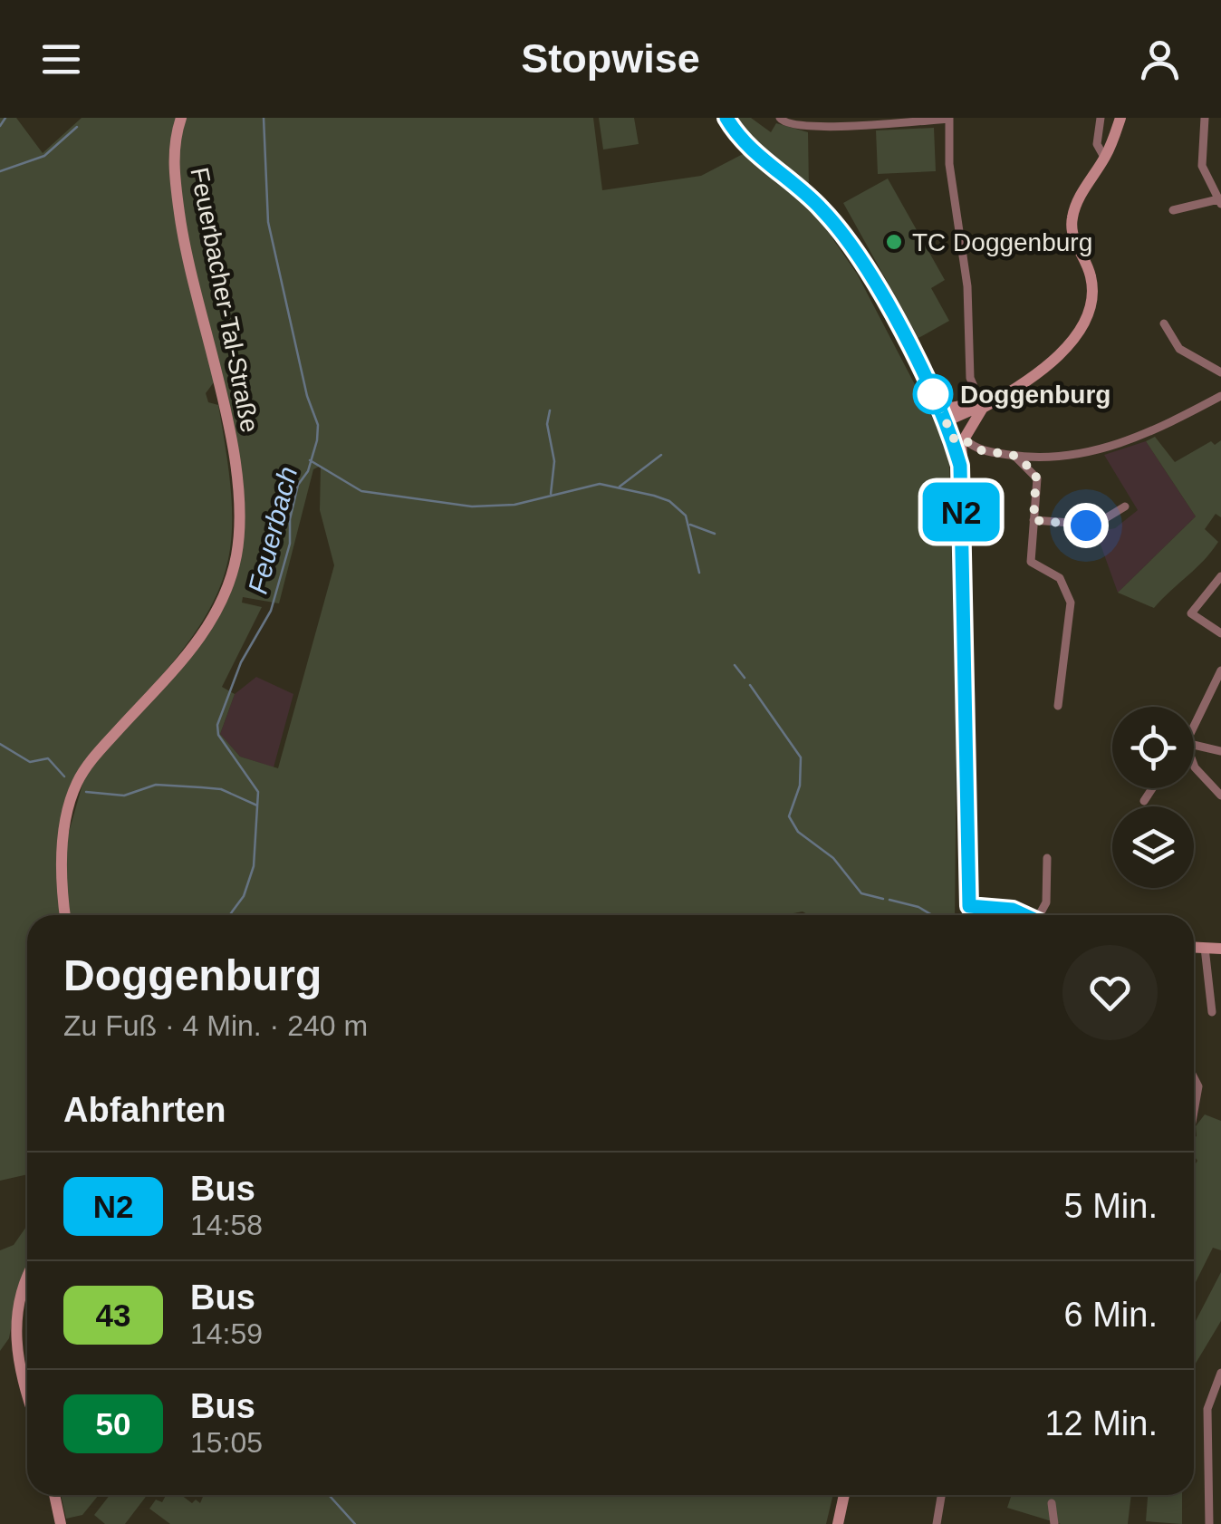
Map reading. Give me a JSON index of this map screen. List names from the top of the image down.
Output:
{
  "streets": {
    "main road": ["Feuerbacher-Tal-Straße"]
  },
  "water": ["Feuerbach"],
  "places": ["TC Doggenburg", "Doggenburg"],
  "lines": ["bus line N2"],
  "page": {
    "header": "Stopwise",
    "on_map": "N2",
    "heading": [
      ["Doggenburg", "Zu Fuß · 4 Min. · 240 m"],
      "Abfahrten"
    ],
    "list": [
      {
        "mark": "N2",
        "name": "Bus",
        "note": "14:58",
        "value": "5 Min."
      },
      {
        "mark": "43",
        "name": "Bus",
        "note": "14:59",
        "value": "6 Min."
      },
      {
        "mark": "50",
        "name": "Bus",
        "note": "15:05",
        "value": "12 Min."
      }
    ]
  }
}
